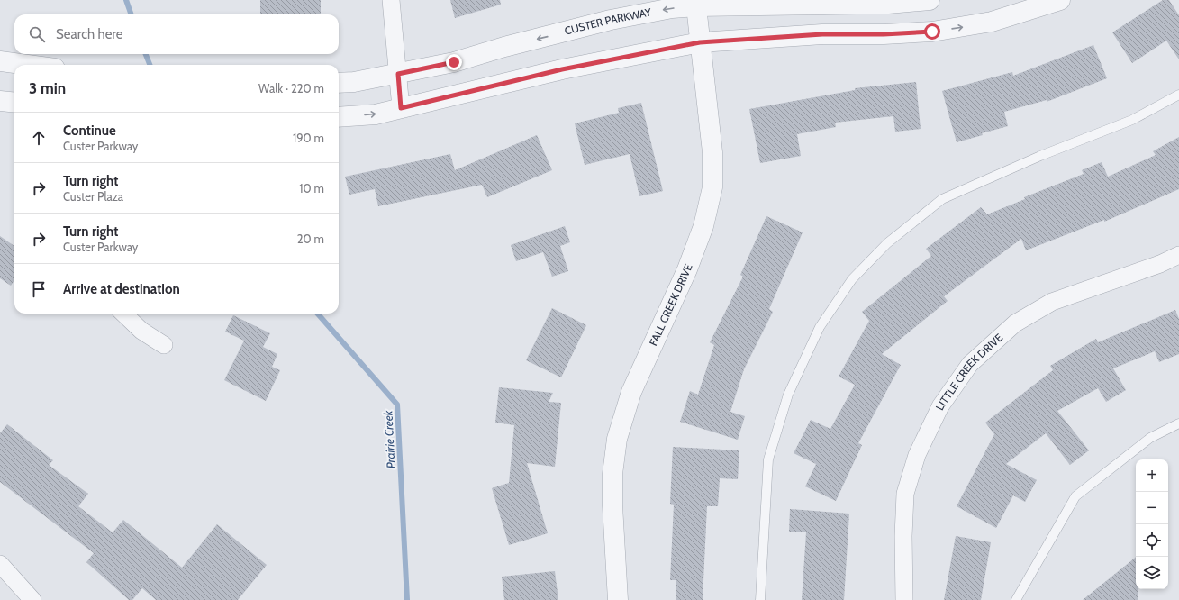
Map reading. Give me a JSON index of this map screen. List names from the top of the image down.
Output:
{
  "streets": {
    "street": ["CUSTER PARKWAY", "FALL CREEK DRIVE", "LITTLE CREEK DRIVE"]
  },
  "crossings": [
    ["CUSTER PARKWAY", "FALL CREEK DRIVE"]
  ],
  "water": ["Prairie Creek"],
  "page": {
    "search": "Search here",
    "heading": ["3 min", "Walk · 220 m"],
    "list": [
      ["Continue", "Custer Parkway", "190 m"],
      ["Turn right", "Custer Plaza", "10 m"],
      ["Turn right", "Custer Parkway", "20 m"],
      "Arrive at destination"
    ],
    "map_buttons": ["+", "−"]
  }
}
